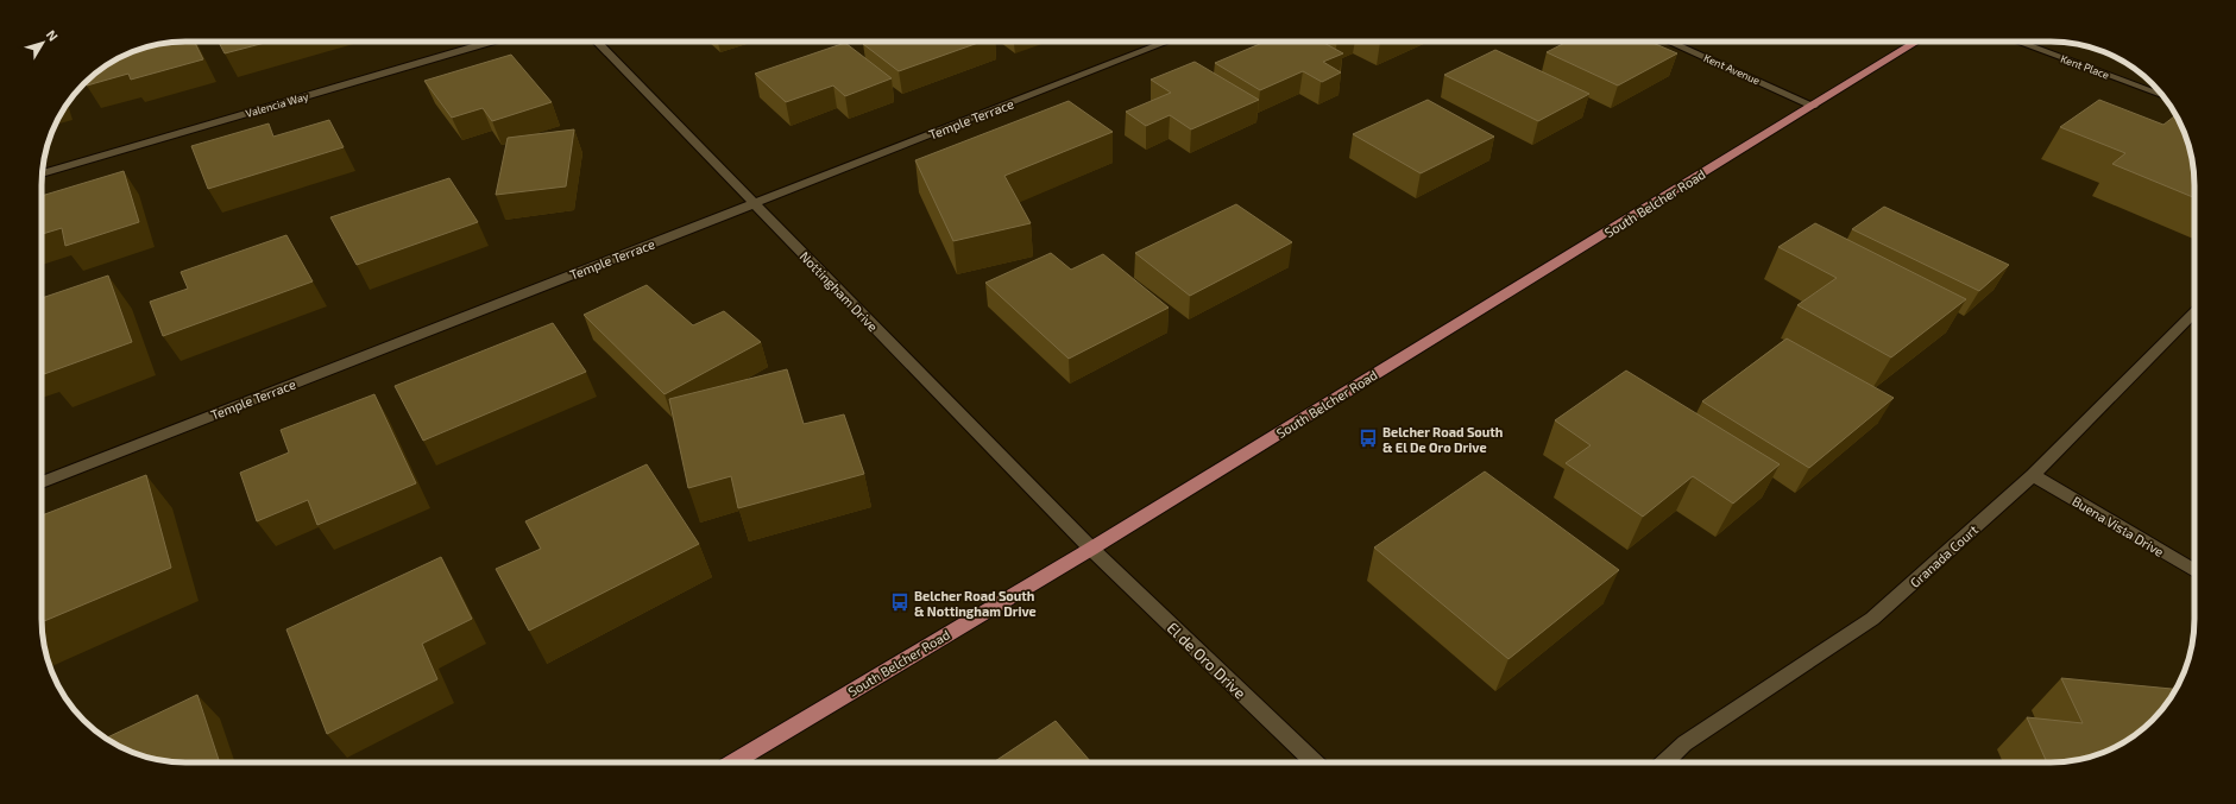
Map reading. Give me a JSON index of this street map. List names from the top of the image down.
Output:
{
  "streets": {
    "main road": ["South Belcher Road"],
    "street": [
      "Kent Place",
      "Kent Avenue",
      "Valencia Way",
      "Temple Terrace",
      "Nottingham Drive",
      "Buena Vista Drive",
      "Granada Court",
      "El de Oro Drive"
    ]
  },
  "crossings": [
    ["Kent Avenue", "South Belcher Road"],
    ["Temple Terrace", "Nottingham Drive"],
    ["South Belcher Road", "Nottingham Drive"],
    ["South Belcher Road", "El de Oro Drive"],
    ["Nottingham Drive", "El de Oro Drive"],
    ["Buena Vista Drive", "Granada Court"]
  ],
  "places": {
    "bus stop": ["Belcher Road South & El De Oro Drive", "Belcher Road South & Nottingham Drive"]
  },
  "north": "top right"
}
